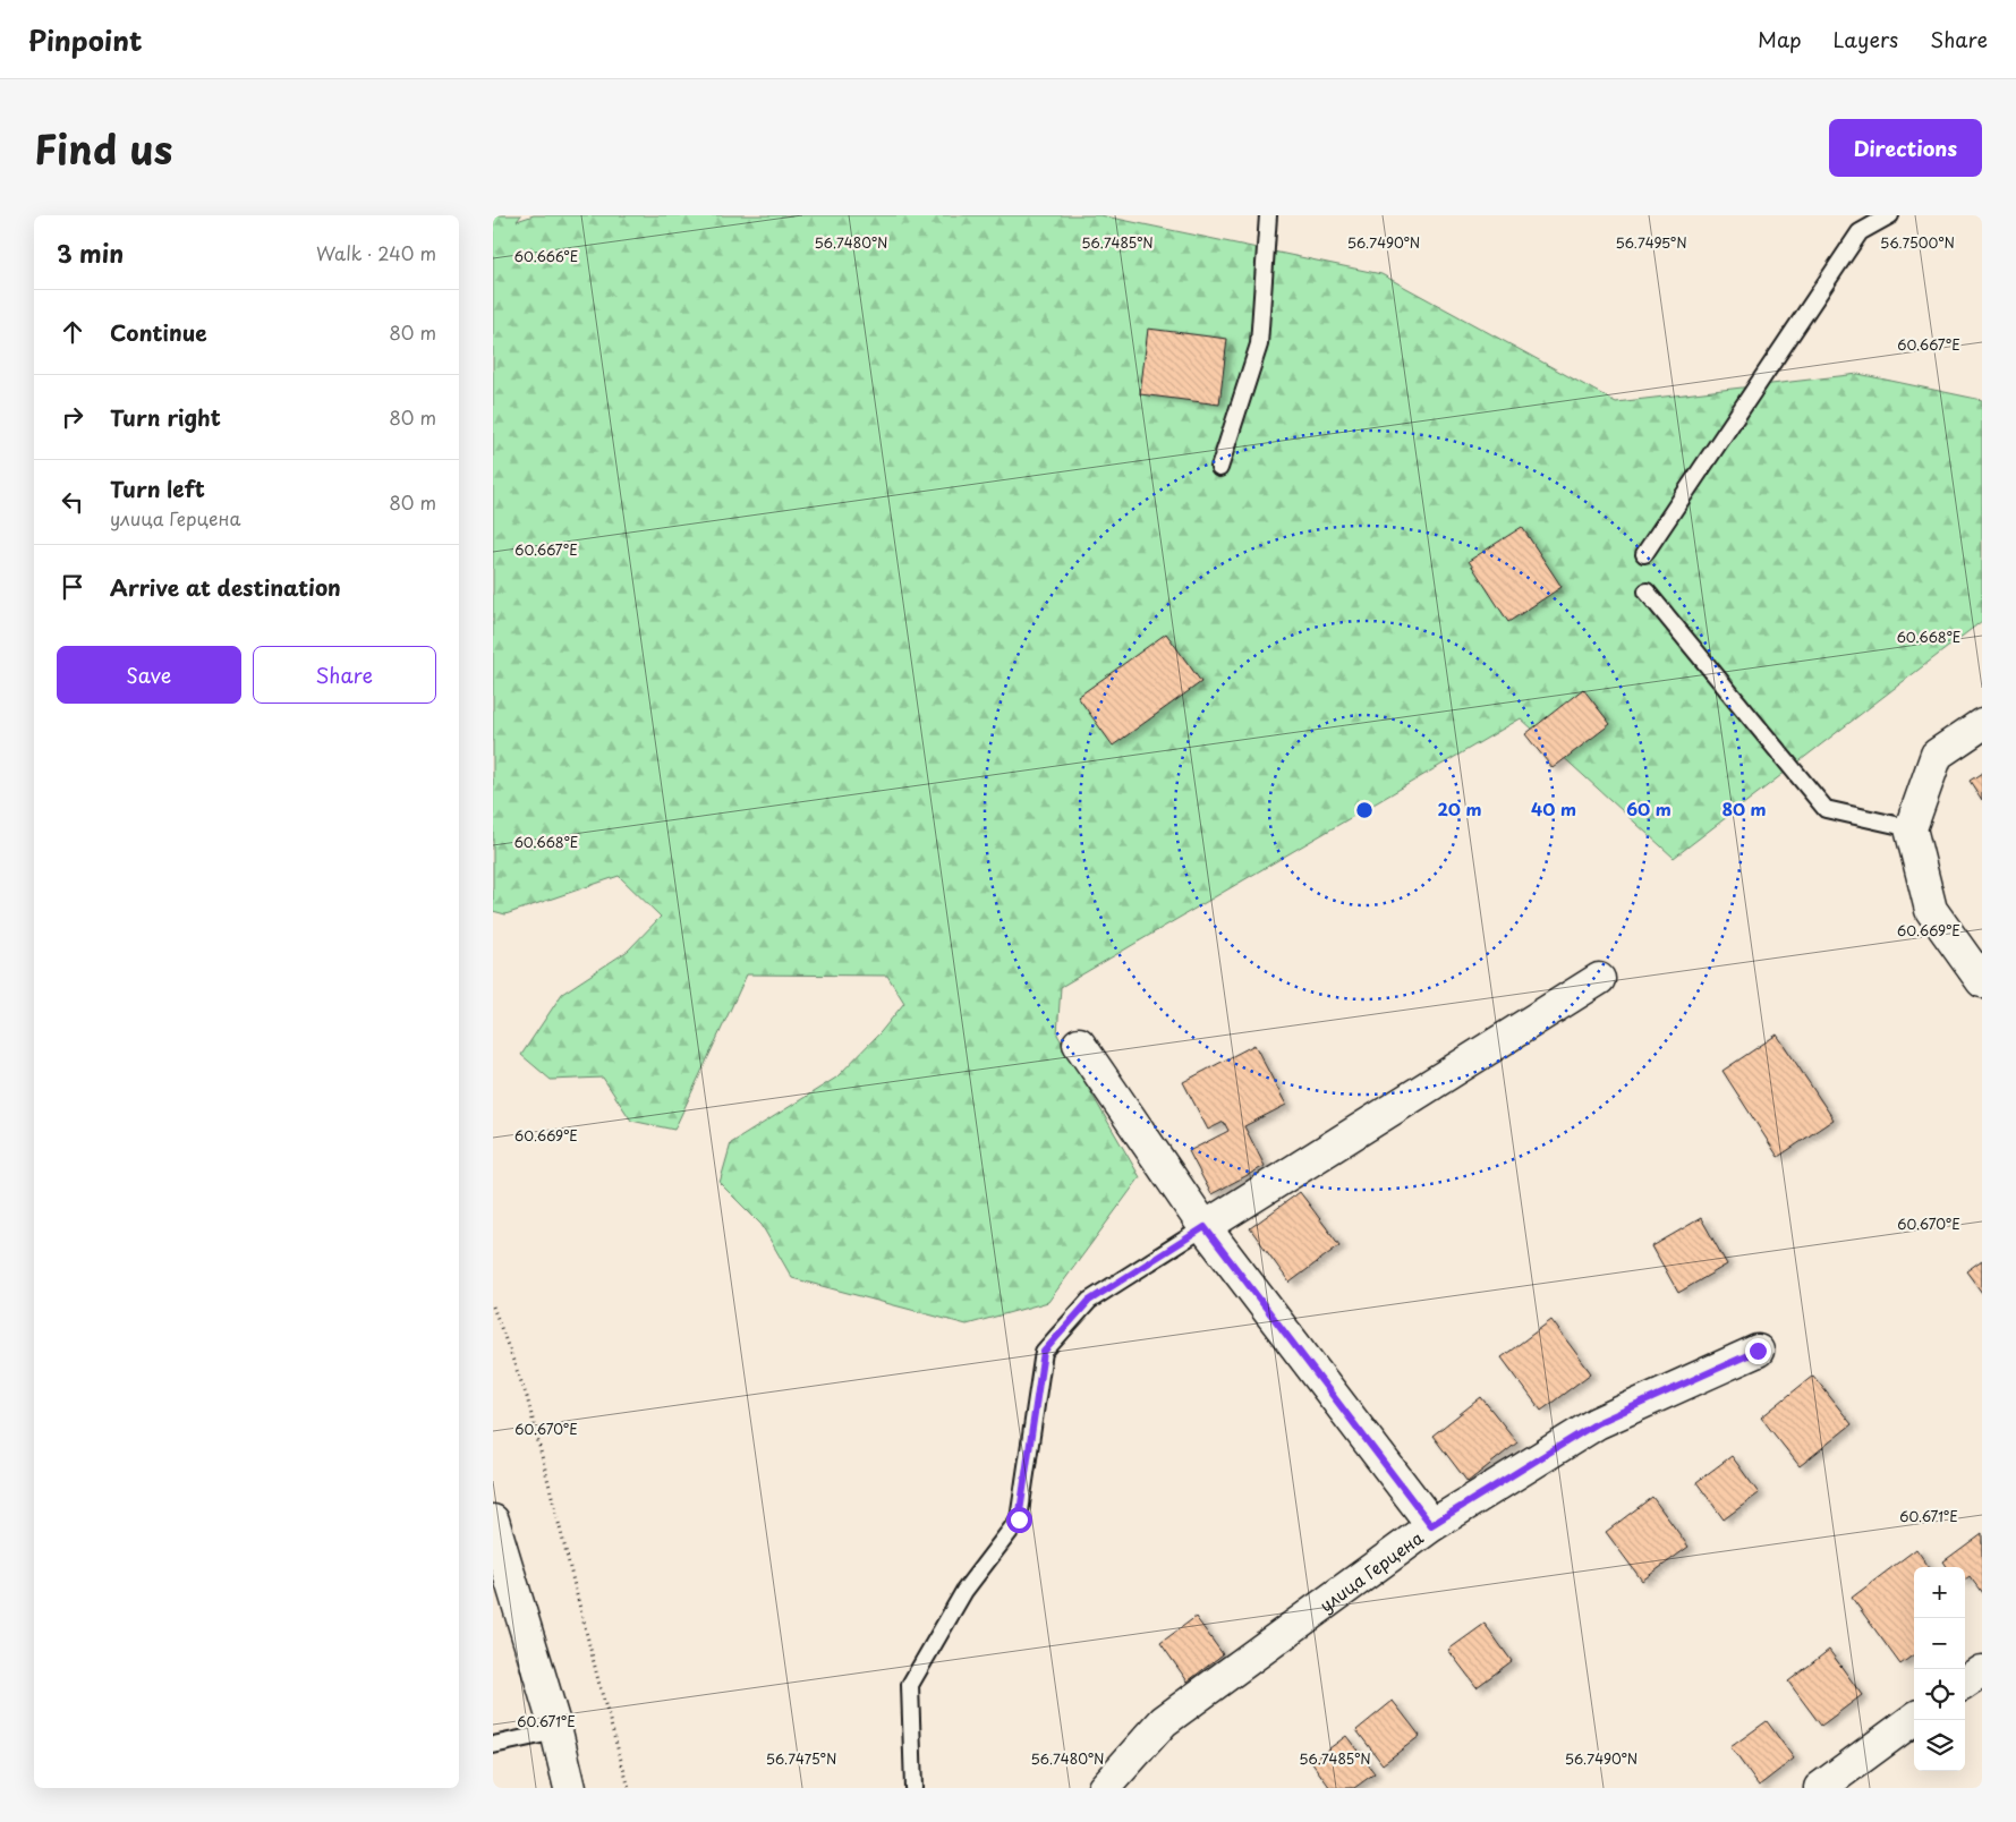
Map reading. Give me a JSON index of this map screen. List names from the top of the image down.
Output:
{
  "streets": {
    "street": ["улица Герцена"]
  },
  "page": {
    "header": "Pinpoint",
    "nav": ["Map", "Layers", "Share"],
    "title": "Find us",
    "buttons": [
      "Directions",
      ["Save", "Share"]
    ],
    "heading": ["3 min", "Walk · 240 m"],
    "list": [
      ["Continue", "80 m"],
      ["Turn right", "80 m"],
      ["Turn left", "улица Герцена", "80 m"],
      "Arrive at destination"
    ],
    "map_buttons": ["+", "−"]
  },
  "coordinates": [
    "56.7480°N",
    "56.7485°N",
    "56.7490°N",
    "56.7495°N",
    "56.7500°N",
    "60.666°E",
    "60.667°E",
    "60.668°E",
    "60.669°E",
    "60.670°E",
    "60.671°E",
    "56.7475°N"
  ],
  "rings": [
    "20 m",
    "40 m",
    "60 m",
    "80 m"
  ]
}
